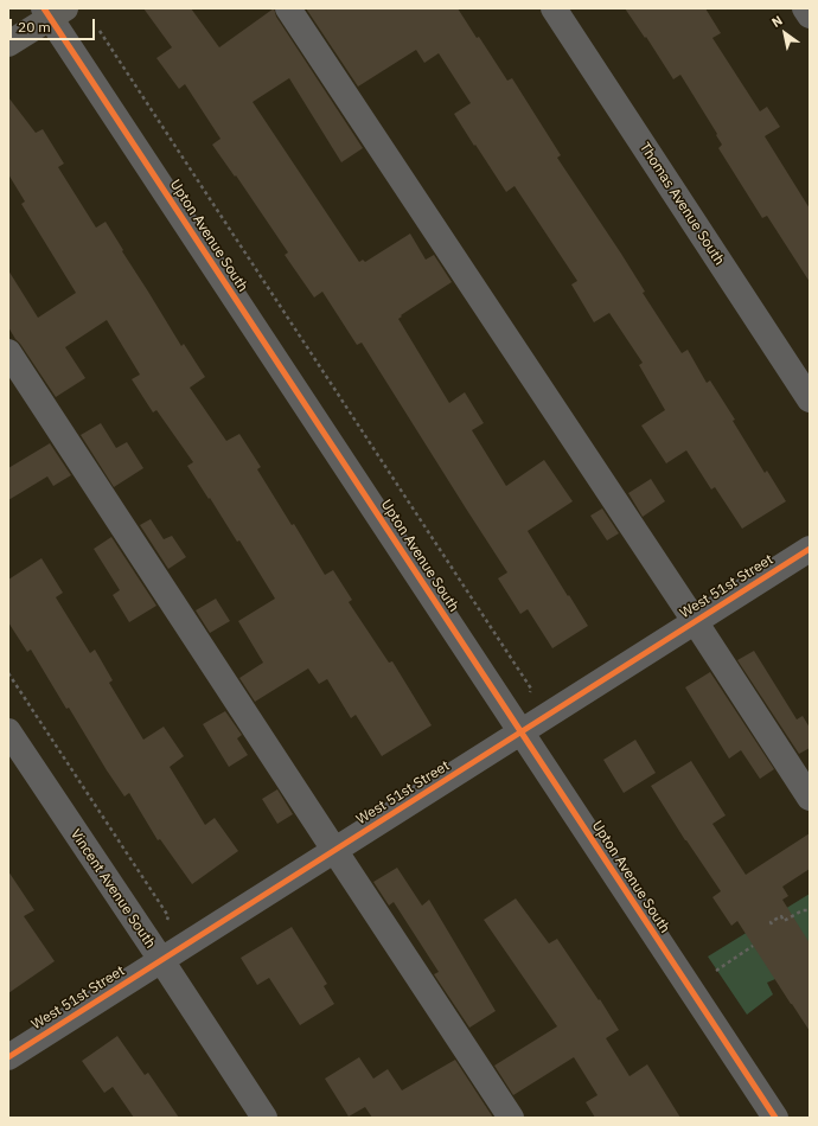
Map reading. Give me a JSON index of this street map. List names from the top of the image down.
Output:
{
  "streets": {
    "street": [
      "Thomas Avenue South",
      "Upton Avenue South",
      "West 51st Street",
      "Vincent Avenue South"
    ]
  },
  "crossings": [
    ["Upton Avenue South", "West 51st Street"],
    ["West 51st Street", "Vincent Avenue South"]
  ],
  "scale_bar": "20 m",
  "north": "top left"
}
